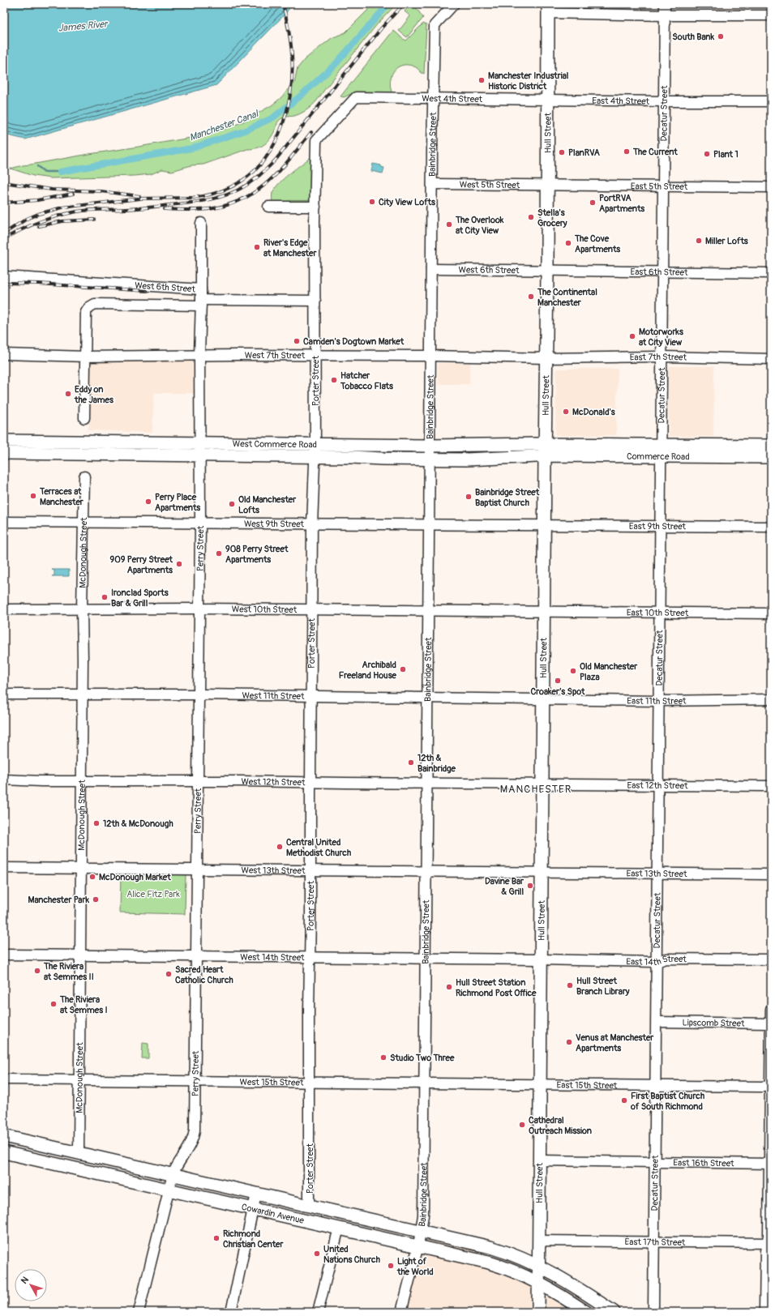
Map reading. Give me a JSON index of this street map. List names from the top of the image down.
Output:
{
  "streets": {
    "main road": [
      "Hull Street",
      "West Commerce Road",
      "Commerce Road",
      "Cowardin Avenue"
    ],
    "street": [
      "West 4th Street",
      "East 4th Street",
      "Decatur Street",
      "Bainbridge Street",
      "West 5th Street",
      "East 5th Street",
      "West 6th Street",
      "East 6th Street",
      "West 7th Street",
      "East 7th Street",
      "Porter Street",
      "West 9th Street",
      "East 9th Street",
      "Perry Street",
      "McDonough Street",
      "West 10th Street",
      "East 10th Street",
      "West 11th Street",
      "East 11th Street",
      "West 12th Street",
      "East 12th Street",
      "West 13th Street",
      "East 13th Street",
      "West 14th Street",
      "East 14th Street",
      "Lipscomb Street",
      "West 15th Street",
      "East 15th Street",
      "East 16th Street",
      "East 17th Street"
    ]
  },
  "crossings": [
    ["West 4th Street", "East 4th Street"],
    ["West 4th Street", "Hull Street"],
    ["West 4th Street", "Bainbridge Street"],
    ["West 4th Street", "Porter Street"],
    ["East 4th Street", "Decatur Street"],
    ["East 4th Street", "Hull Street"],
    ["Decatur Street", "East 5th Street"],
    ["Decatur Street", "East 6th Street"],
    ["Decatur Street", "East 7th Street"],
    ["Decatur Street", "Commerce Road"],
    ["Decatur Street", "East 9th Street"],
    ["Decatur Street", "East 10th Street"],
    ["Decatur Street", "East 11th Street"],
    ["Decatur Street", "East 12th Street"],
    ["Decatur Street", "East 13th Street"],
    ["Decatur Street", "East 14th Street"],
    ["Decatur Street", "Lipscomb Street"],
    ["Decatur Street", "East 15th Street"],
    ["Decatur Street", "East 16th Street"],
    ["Decatur Street", "East 17th Street"],
    ["Hull Street", "West 5th Street"],
    ["Hull Street", "East 5th Street"],
    ["Hull Street", "West 6th Street"],
    ["Hull Street", "East 6th Street"],
    ["Hull Street", "West 7th Street"],
    ["Hull Street", "East 7th Street"],
    ["Hull Street", "West Commerce Road"],
    ["Hull Street", "Commerce Road"],
    ["Hull Street", "West 9th Street"],
    ["Hull Street", "East 9th Street"],
    ["Hull Street", "West 10th Street"],
    ["Hull Street", "East 10th Street"],
    ["Hull Street", "West 11th Street"],
    ["Hull Street", "East 11th Street"],
    ["Hull Street", "West 12th Street"],
    ["Hull Street", "East 12th Street"],
    ["Hull Street", "West 13th Street"],
    ["Hull Street", "East 13th Street"],
    ["Hull Street", "West 14th Street"],
    ["Hull Street", "East 14th Street"],
    ["Hull Street", "West 15th Street"],
    ["Hull Street", "East 15th Street"],
    ["Hull Street", "East 16th Street"],
    ["Hull Street", "Cowardin Avenue"],
    ["Hull Street", "East 17th Street"],
    ["Bainbridge Street", "West 5th Street"],
    ["Bainbridge Street", "West 6th Street"],
    ["Bainbridge Street", "West 7th Street"],
    ["Bainbridge Street", "West Commerce Road"],
    ["Bainbridge Street", "West 9th Street"],
    ["Bainbridge Street", "West 10th Street"],
    ["Bainbridge Street", "West 11th Street"],
    ["Bainbridge Street", "West 12th Street"],
    ["Bainbridge Street", "West 13th Street"],
    ["Bainbridge Street", "West 14th Street"],
    ["Bainbridge Street", "West 15th Street"],
    ["Bainbridge Street", "Cowardin Avenue"],
    ["West 5th Street", "East 5th Street"],
    ["West 6th Street", "East 6th Street"],
    ["West 6th Street", "Porter Street"],
    ["West 6th Street", "Perry Street"],
    ["West 7th Street", "East 7th Street"],
    ["West 7th Street", "Porter Street"],
    ["West 7th Street", "Perry Street"],
    ["Porter Street", "West Commerce Road"],
    ["Porter Street", "West 9th Street"],
    ["Porter Street", "West 10th Street"],
    ["Porter Street", "West 11th Street"],
    ["Porter Street", "West 12th Street"],
    ["Porter Street", "West 13th Street"],
    ["Porter Street", "West 14th Street"],
    ["Porter Street", "West 15th Street"],
    ["Porter Street", "Cowardin Avenue"],
    ["West Commerce Road", "Commerce Road"],
    ["West Commerce Road", "Perry Street"],
    ["West 9th Street", "East 9th Street"],
    ["West 9th Street", "Perry Street"],
    ["West 9th Street", "McDonough Street"],
    ["Perry Street", "West 10th Street"],
    ["Perry Street", "West 11th Street"],
    ["Perry Street", "West 12th Street"],
    ["Perry Street", "West 13th Street"],
    ["Perry Street", "West 14th Street"],
    ["Perry Street", "West 15th Street"],
    ["Perry Street", "Cowardin Avenue"],
    ["McDonough Street", "West 10th Street"],
    ["McDonough Street", "West 11th Street"],
    ["McDonough Street", "West 12th Street"],
    ["McDonough Street", "West 13th Street"],
    ["McDonough Street", "West 14th Street"],
    ["McDonough Street", "West 15th Street"],
    ["McDonough Street", "Cowardin Avenue"],
    ["West 10th Street", "East 10th Street"],
    ["West 11th Street", "East 11th Street"],
    ["West 12th Street", "East 12th Street"],
    ["West 13th Street", "East 13th Street"],
    ["West 14th Street", "East 14th Street"],
    ["West 15th Street", "East 15th Street"]
  ],
  "districts": ["MANCHESTER"],
  "water": ["James River", "Manchester Canal"],
  "parks": ["Alice Fitz Park"],
  "places": [
    "South Bank",
    "Manchester Industrial Historic District",
    "The Current",
    "PlanRVA",
    "Plant 1",
    "City View Lofts",
    "PortRVA Apartments",
    "Stella's Grocery",
    "The Overlook at City View",
    "Miller Lofts",
    "The Cove Apartments",
    "River's Edge at Manchester",
    "The Continental Manchester",
    "Motorworks at City View",
    "Camden's Dogtown Market",
    "Hatcher Tobacco Flats",
    "Eddy on the James",
    "McDonald's",
    "Terraces at Manchester",
    "Bainbridge Street Baptist Church",
    "Perry Place Apartments",
    "Old Manchester Lofts",
    "908 Perry Street Apartments",
    "909 Perry Street Apartments",
    "Ironclad Sports Bar & Grill",
    "Archibald Freeland House",
    "Old Manchester Plaza",
    "Croaker’s Spot",
    "12th & Bainbridge",
    "12th & McDonough",
    "Central United Methodist Church",
    "McDonough Market",
    "Davine Bar & Grill",
    "Manchester Park",
    "The Riviera at Semmes II",
    "Sacred Heart Catholic Church",
    "Hull Street Branch Library",
    "Hull Street Station Richmond Post Office",
    "The Riviera at Semmes I",
    "Venus at Manchester Apartments",
    "Studio Two Three",
    "First Baptist Church of South Richmond",
    "Cathedral Outreach Mission",
    "Richmond Christian Center",
    "United Nations Church",
    "Light of the World"
  ],
  "north": "top left"
}
